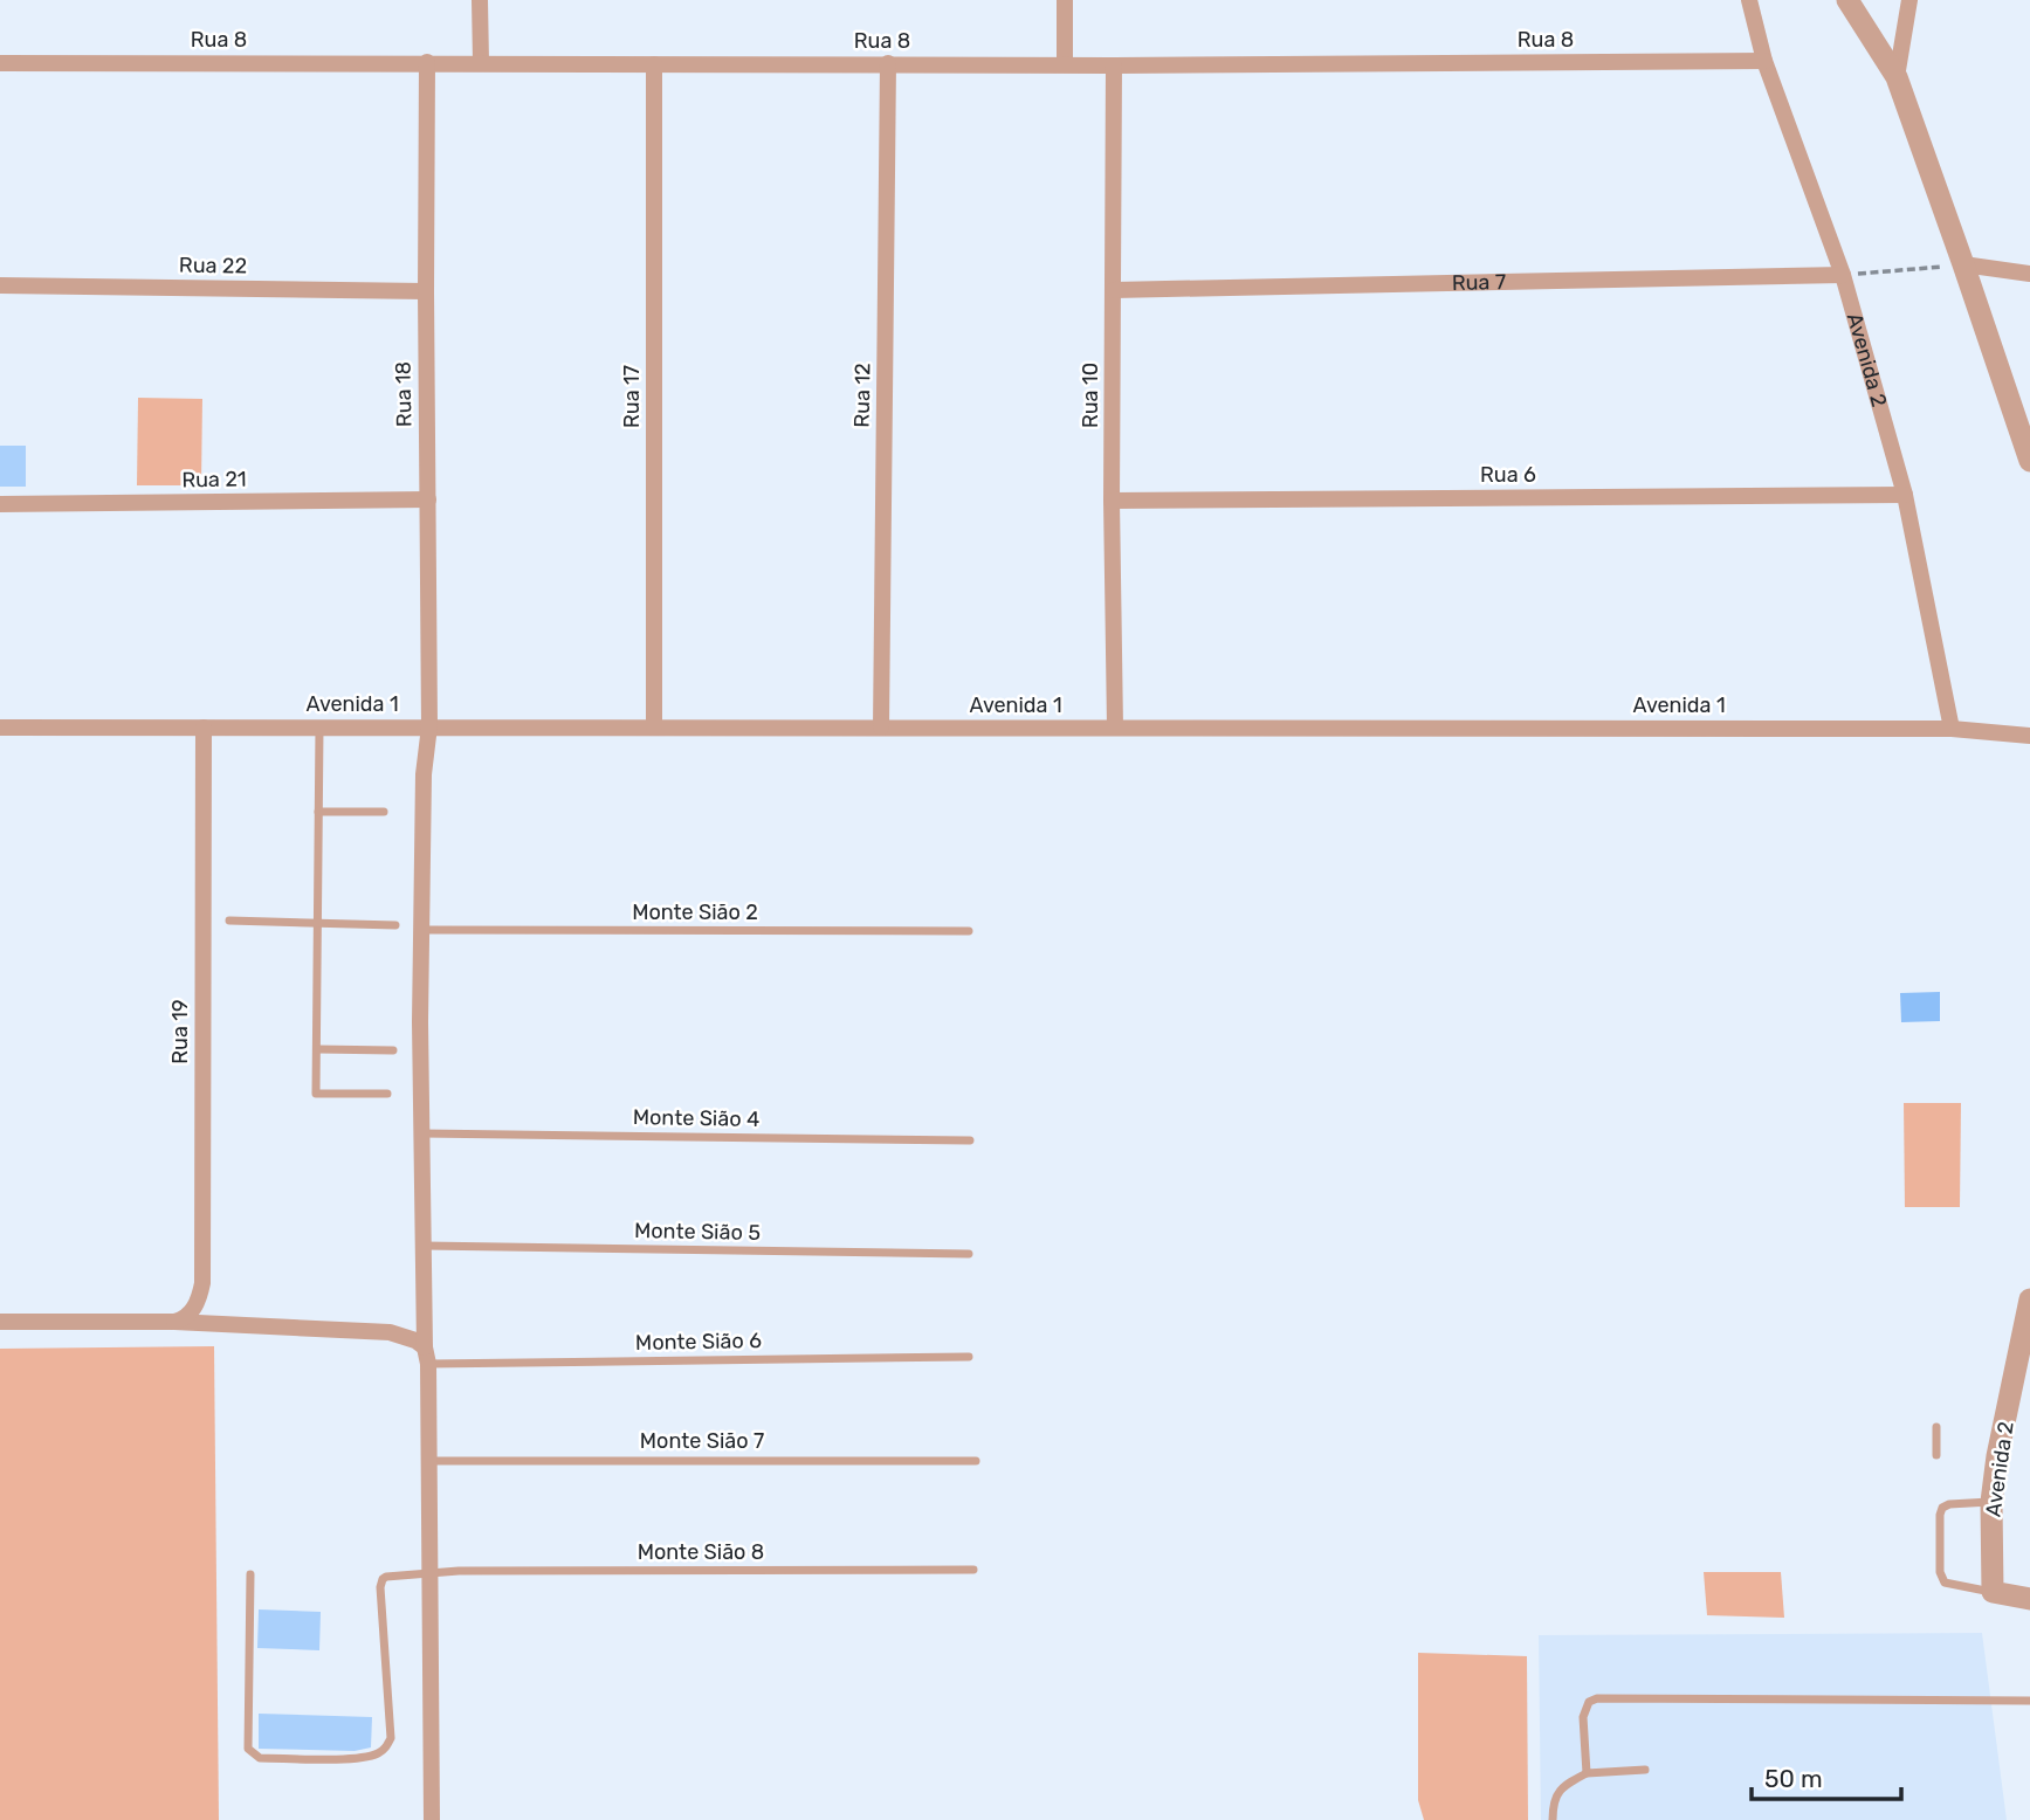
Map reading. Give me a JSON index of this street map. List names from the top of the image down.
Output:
{
  "streets": {
    "street": [
      "Rua 8",
      "Rua 22",
      "Rua 7",
      "Avenida 2",
      "Rua 18",
      "Rua 12",
      "Rua 10",
      "Rua 17",
      "Rua 6",
      "Rua 21",
      "Avenida 1",
      "Rua 19"
    ],
    "lane": [
      "Monte Sião 2",
      "Monte Sião 4",
      "Monte Sião 5",
      "Monte Sião 6",
      "Monte Sião 7",
      "Monte Sião 8"
    ]
  },
  "crossings": [
    ["Rua 8", "Avenida 2"],
    ["Rua 8", "Rua 18"],
    ["Rua 8", "Rua 12"],
    ["Rua 8", "Rua 10"],
    ["Rua 8", "Rua 17"],
    ["Rua 22", "Rua 18"],
    ["Rua 7", "Avenida 2"],
    ["Rua 7", "Rua 10"],
    ["Avenida 2", "Rua 6"],
    ["Avenida 2", "Avenida 1"],
    ["Rua 18", "Rua 21"],
    ["Rua 18", "Avenida 1"],
    ["Rua 18", "Monte Sião 2"],
    ["Rua 18", "Monte Sião 4"],
    ["Rua 18", "Monte Sião 5"],
    ["Rua 18", "Monte Sião 6"],
    ["Rua 18", "Monte Sião 7"],
    ["Rua 18", "Monte Sião 8"],
    ["Rua 12", "Avenida 1"],
    ["Rua 10", "Rua 6"],
    ["Rua 10", "Avenida 1"],
    ["Rua 17", "Avenida 1"],
    ["Avenida 1", "Rua 19"]
  ],
  "scale_bar": "50 m"
}
